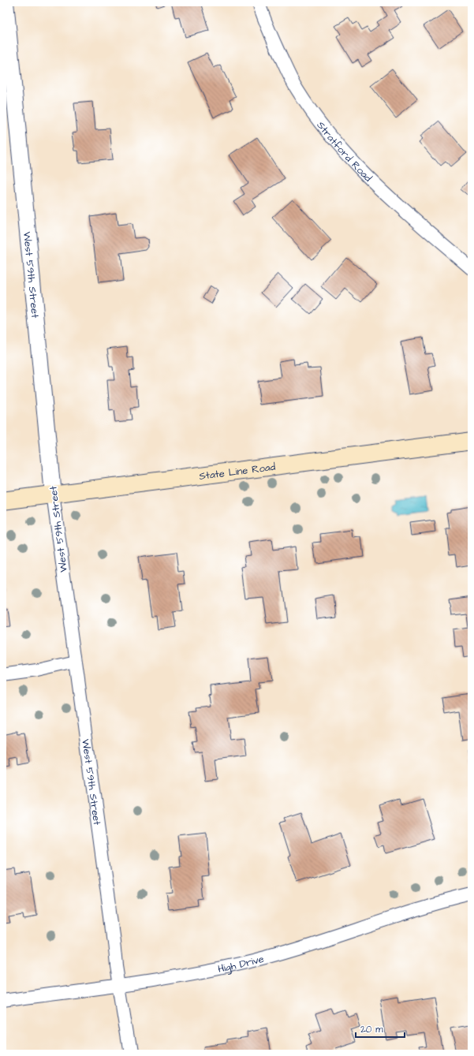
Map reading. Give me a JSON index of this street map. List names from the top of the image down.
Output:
{
  "streets": {
    "main road": ["State Line Road"],
    "street": ["Stratford Road", "West 59th Street", "High Drive"]
  },
  "crossings": [
    ["West 59th Street", "State Line Road"],
    ["West 59th Street", "High Drive"]
  ],
  "scale_bar": "20 m"
}
